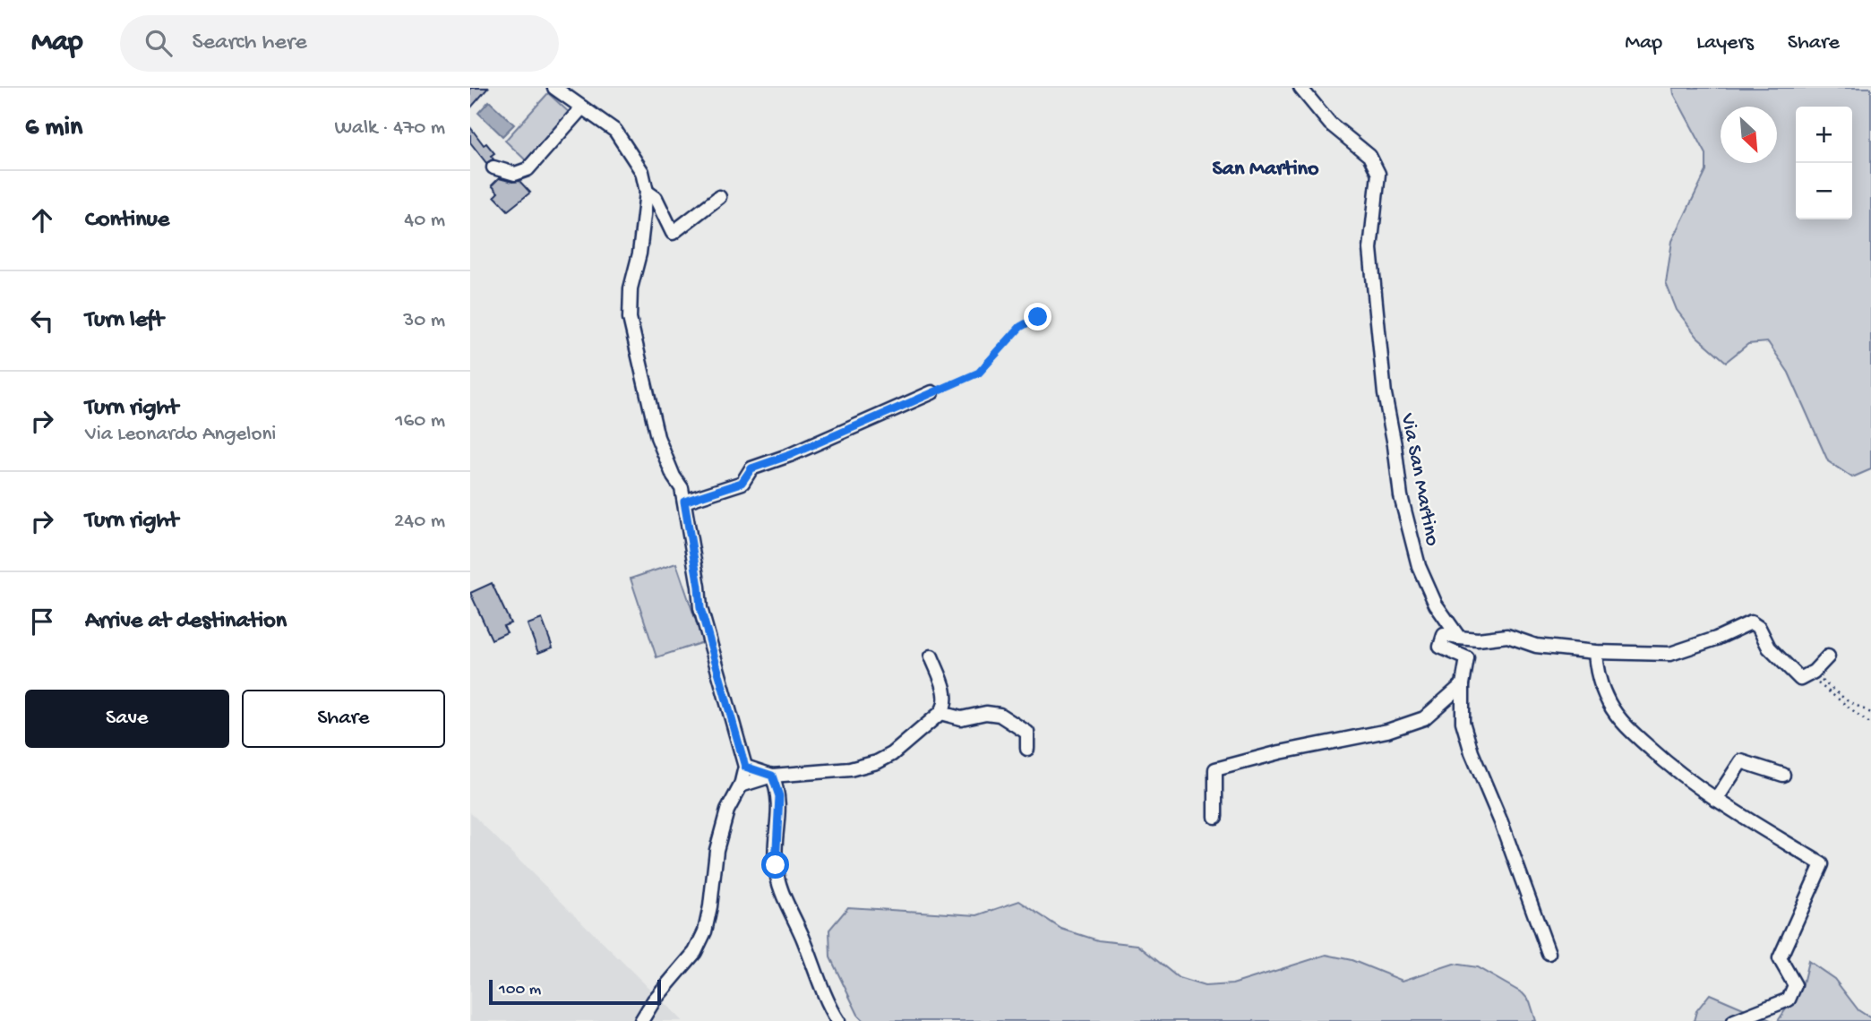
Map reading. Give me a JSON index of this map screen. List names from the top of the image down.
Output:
{
  "streets": {
    "street": ["Via San Martino"]
  },
  "districts": ["San Martino"],
  "scale_bar": "100 m",
  "north": "bottom right",
  "page": {
    "header": "Map",
    "search": "Search here",
    "nav": ["Map", "Layers", "Share"],
    "heading": ["6 min", "Walk · 470 m"],
    "map_buttons": ["+", "−"],
    "list": [
      ["Continue", "40 m"],
      ["Turn left", "30 m"],
      ["Turn right", "Via Leonardo Angeloni", "160 m"],
      ["Turn right", "240 m"],
      "Arrive at destination"
    ],
    "buttons": ["Save", "Share"],
    "scale": "100 m"
  }
}
